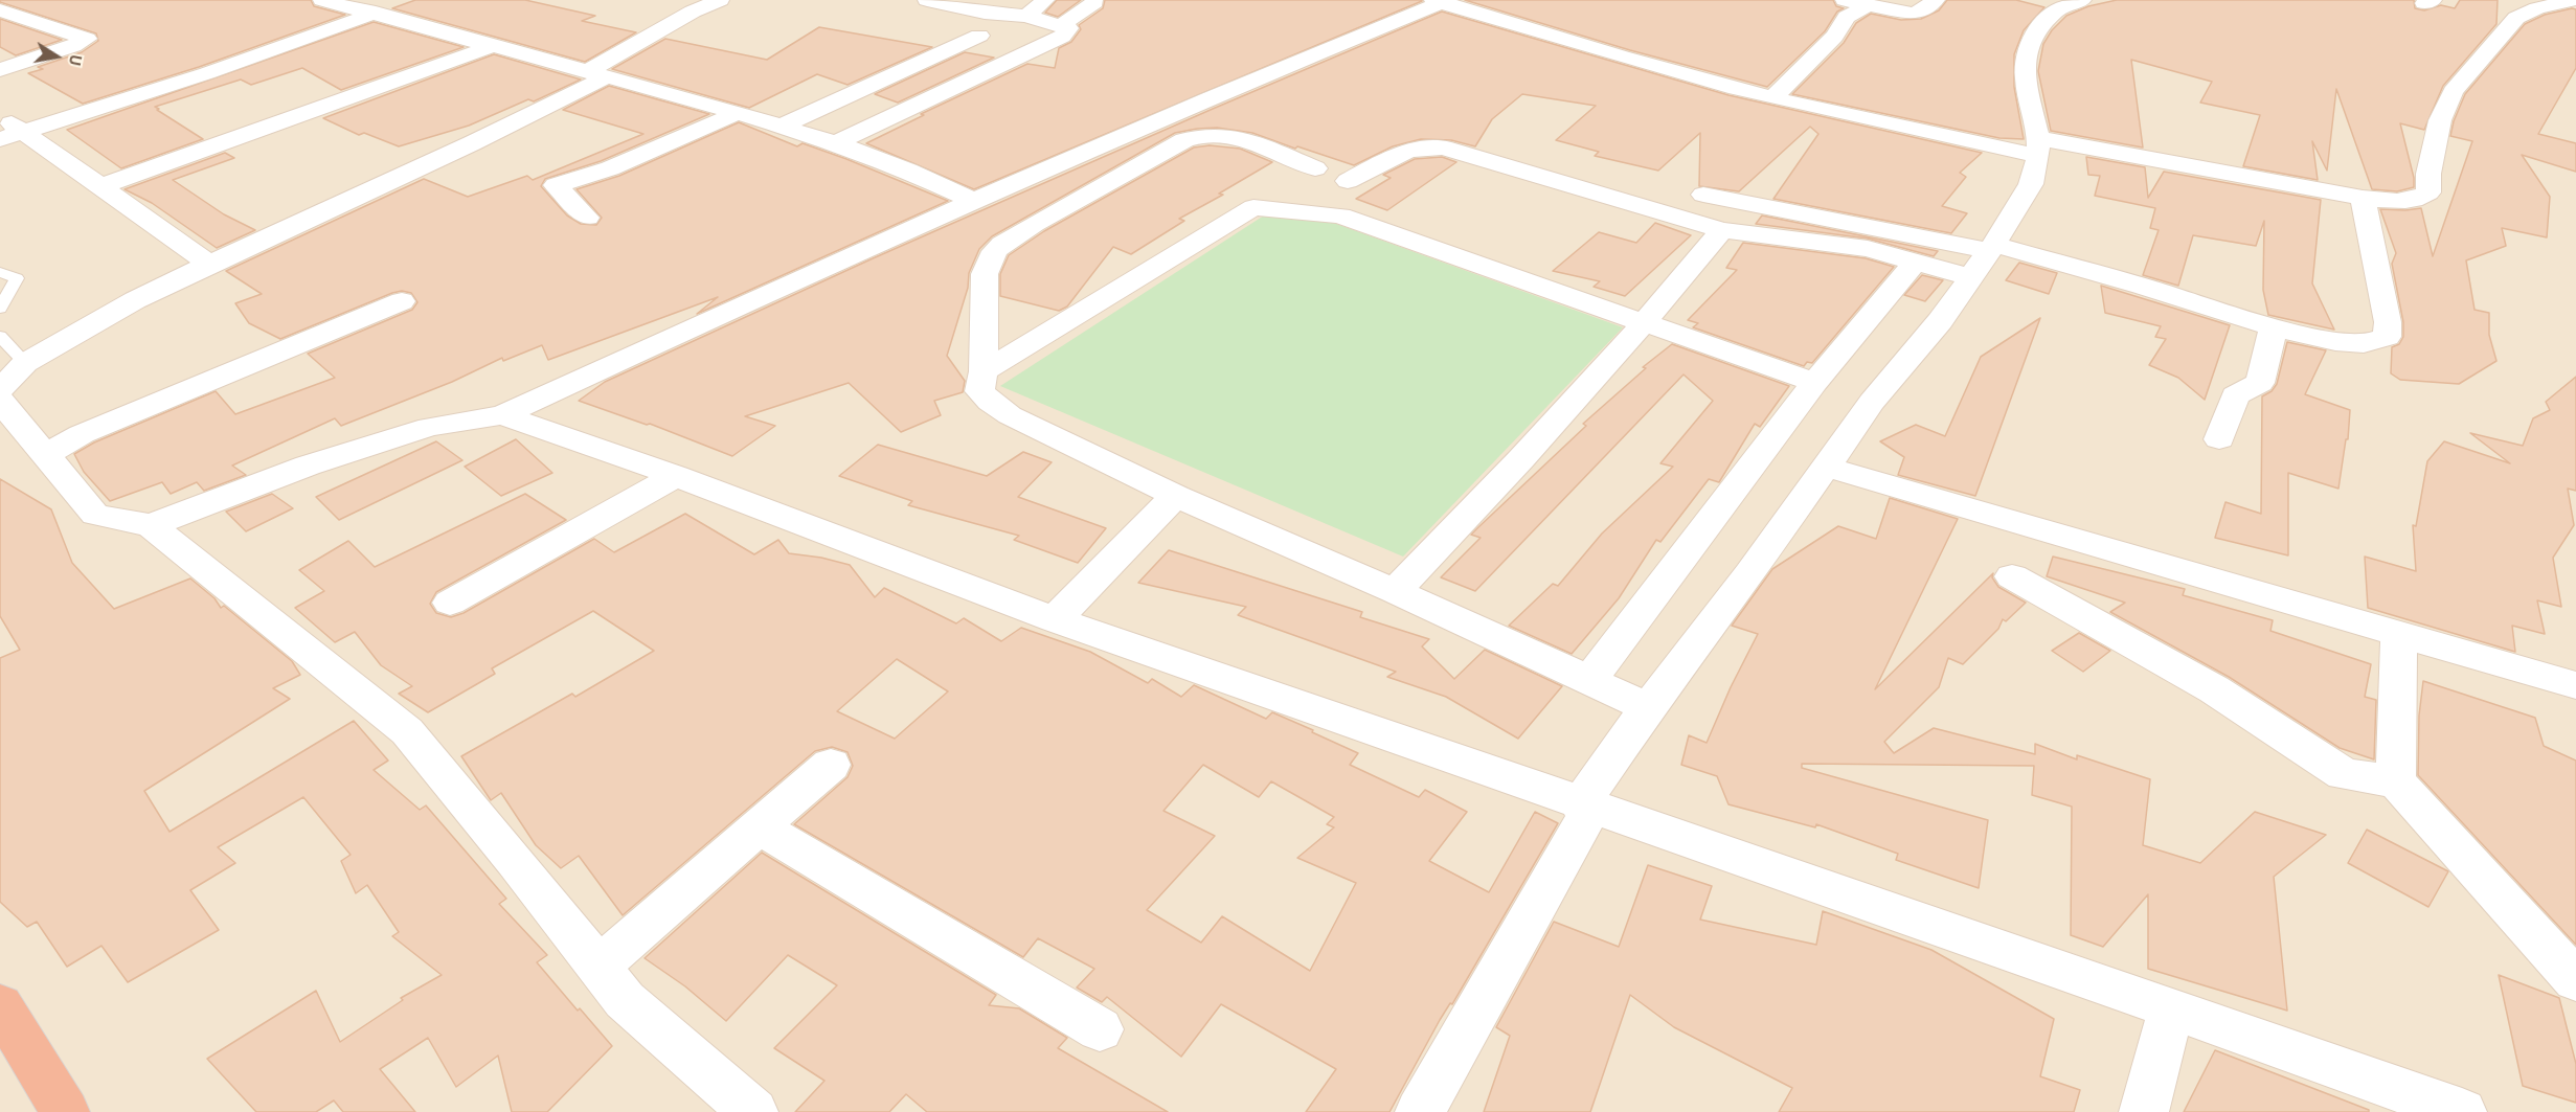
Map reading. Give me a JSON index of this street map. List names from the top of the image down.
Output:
{
  "north": "right"
}
